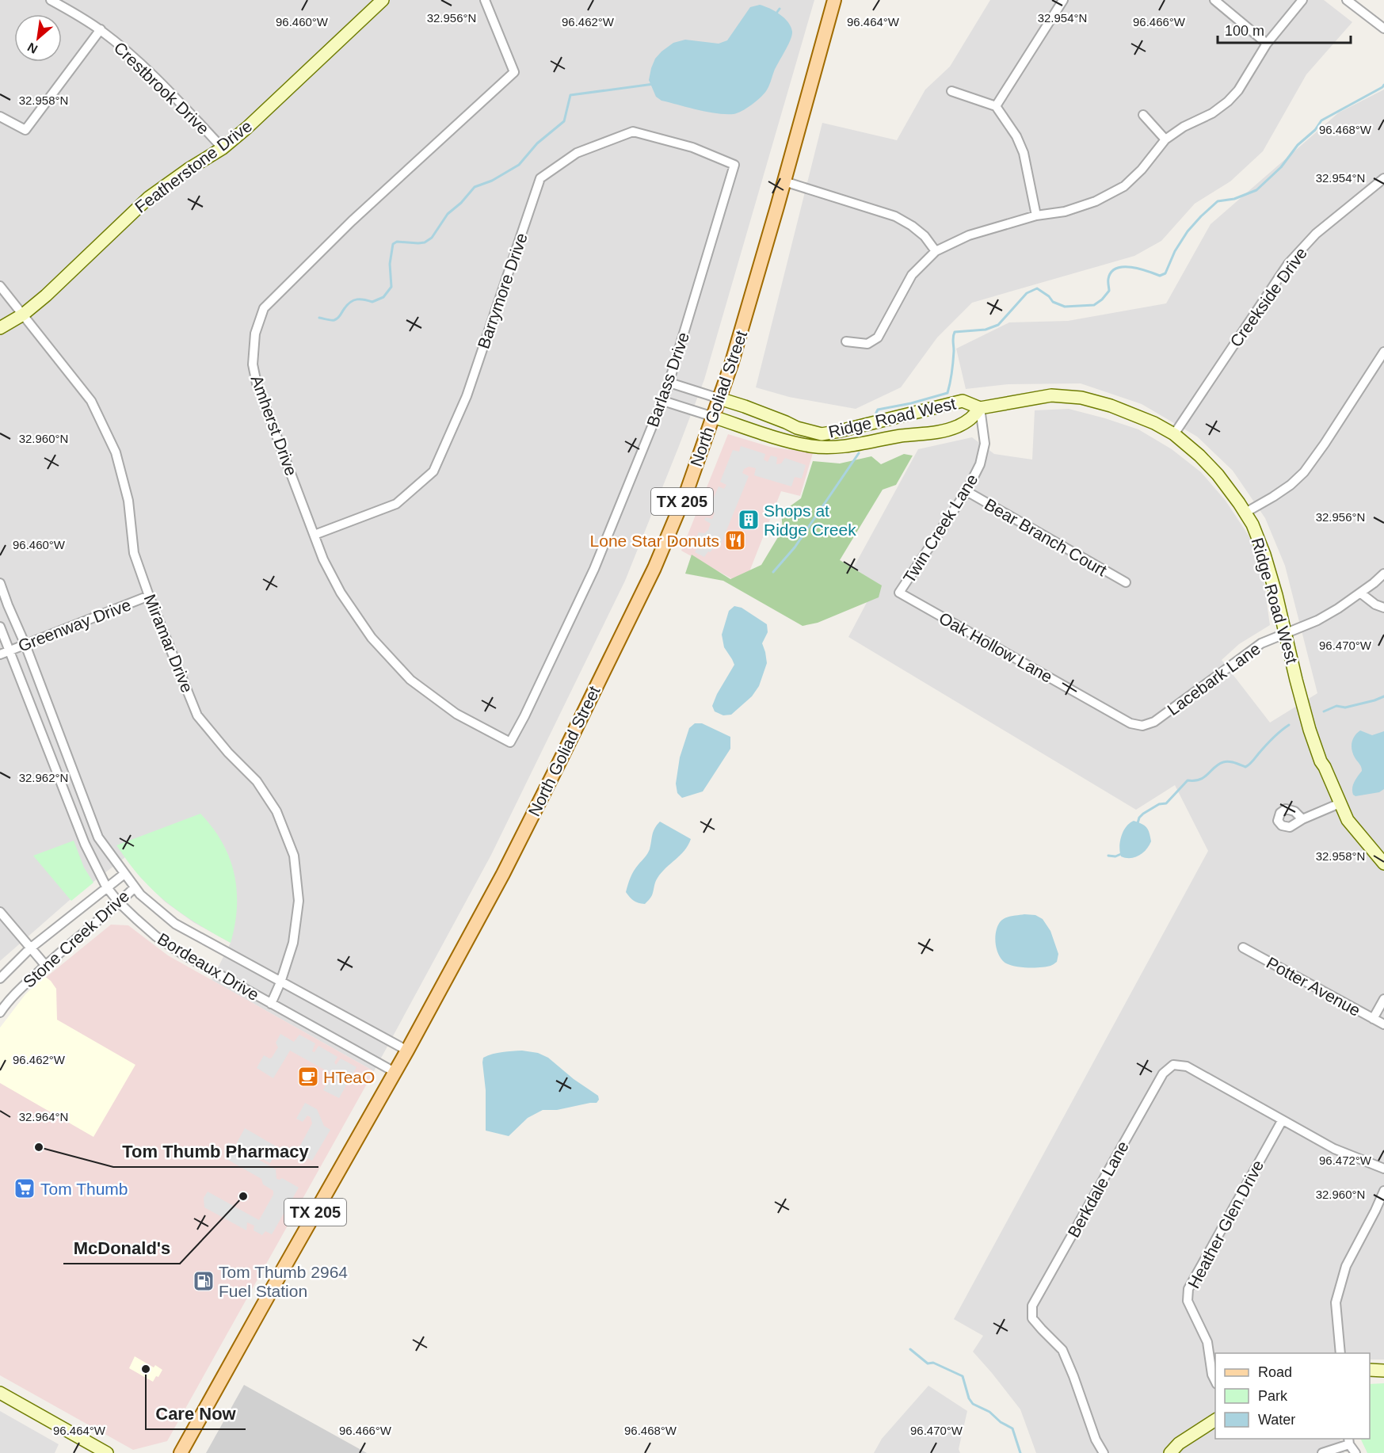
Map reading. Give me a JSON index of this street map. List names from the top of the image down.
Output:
{
  "streets": {
    "main road": ["North Goliad Street", "TX 205"],
    "street": [
      "Crestbrook Drive",
      "Featherstone Drive",
      "Barrymore Drive",
      "Creekside Drive",
      "Barlass Drive",
      "Ridge Road West",
      "Amherst Drive",
      "Twin Creek Lane",
      "Bear Branch Court",
      "Greenway Drive",
      "Miramar Drive",
      "Oak Hollow Lane",
      "Lacebark Lane",
      "Stone Creek Drive",
      "Bordeaux Drive",
      "Potter Avenue",
      "Berkdale Lane",
      "Heather Glen Drive"
    ]
  },
  "crossings": [
    ["Crestbrook Drive", "Featherstone Drive"],
    ["Featherstone Drive", "Miramar Drive"],
    ["Barrymore Drive", "Barlass Drive"],
    ["Barrymore Drive", "Amherst Drive"],
    ["Creekside Drive", "Ridge Road West"],
    ["Barlass Drive", "Ridge Road West"],
    ["Barlass Drive", "Amherst Drive"],
    ["North Goliad Street", "Ridge Road West"],
    ["North Goliad Street", "Bordeaux Drive"],
    ["Ridge Road West", "Twin Creek Lane"],
    ["Ridge Road West", "Lacebark Lane"],
    ["Twin Creek Lane", "Bear Branch Court"],
    ["Twin Creek Lane", "Oak Hollow Lane"],
    ["Greenway Drive", "Miramar Drive"],
    ["Greenway Drive", "Bordeaux Drive"],
    ["Miramar Drive", "Bordeaux Drive"],
    ["Oak Hollow Lane", "Lacebark Lane"],
    ["Stone Creek Drive", "Bordeaux Drive"],
    ["Berkdale Lane", "Heather Glen Drive"]
  ],
  "places": {
    "building": ["Shops at Ridge Creek"],
    "restaurant": ["Lone Star Donuts"],
    "cafe": ["HTeaO"],
    "other": ["Tom Thumb Pharmacy", "McDonald's", "Care Now"],
    "supermarket": ["Tom Thumb"],
    "fuel station": ["Tom Thumb 2964 Fuel Station"]
  },
  "legend": ["Road", "Park", "Water"],
  "scale_bar": "100 m",
  "north": "bottom left",
  "coordinates": [
    "32.954°N",
    "32.956°N",
    "96.460°W",
    "96.462°W",
    "96.464°W",
    "96.466°W",
    "32.958°N",
    "96.468°W",
    "32.960°N",
    "96.470°W",
    "32.962°N",
    "32.964°N",
    "96.472°W"
  ]
}
